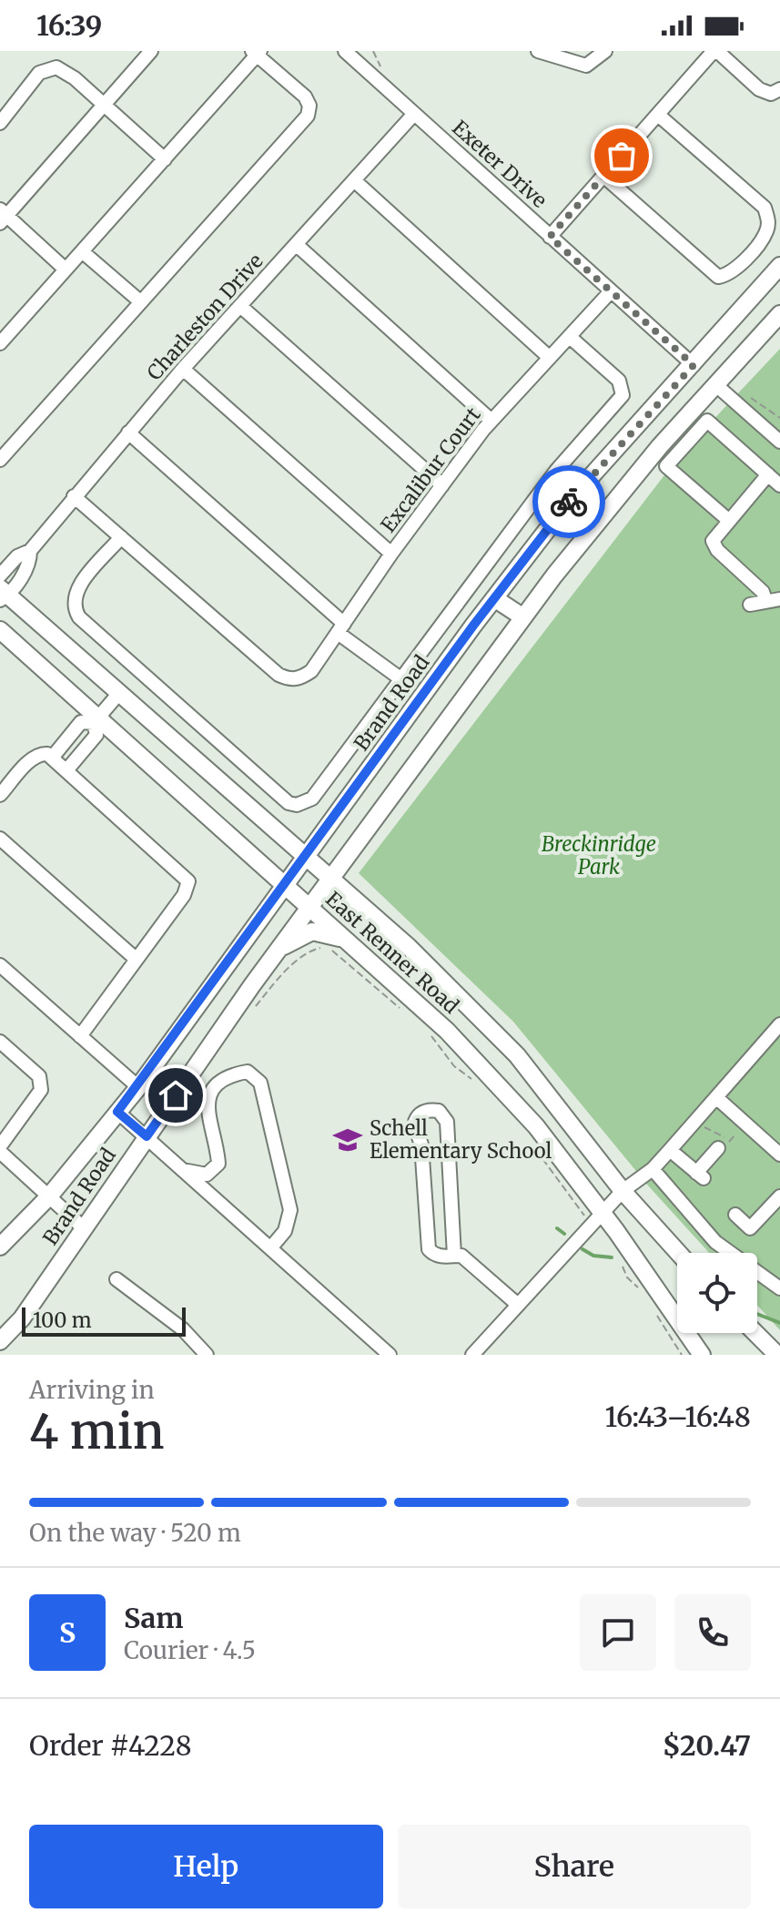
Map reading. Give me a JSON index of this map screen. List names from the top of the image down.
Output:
{
  "streets": {
    "main road": ["Brand Road", "East Renner Road"],
    "street": ["Exeter Drive", "Charleston Drive", "Excalibur Court"]
  },
  "crossings": [
    ["Exeter Drive", "Charleston Drive"],
    ["Exeter Drive", "Excalibur Court"],
    ["Exeter Drive", "Brand Road"],
    ["Charleston Drive", "East Renner Road"],
    ["Brand Road", "East Renner Road"]
  ],
  "parks": ["Breckinridge Park"],
  "places": {
    "school or university": ["Schell Elementary School"]
  },
  "scale_bar": "100 m",
  "page": {
    "status": "16:39",
    "scale": "100 m",
    "heading": ["4 min", "Arriving in", "16:43–16:48"],
    "panel": [
      "Sam",
      "Courier · 4.5",
      "Order #4228",
      "$20.47"
    ],
    "bar": "On the way · 520 m",
    "round": "S",
    "buttons": ["Help", "Share"]
  }
}
